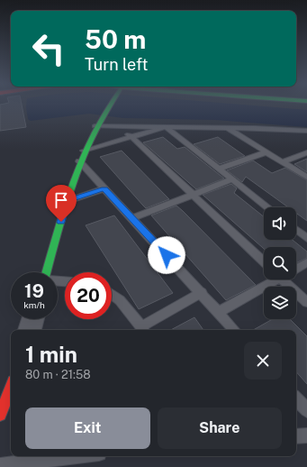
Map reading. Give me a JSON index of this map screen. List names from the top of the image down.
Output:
{
  "page": {
    "turn": ["50 m", "Turn left"],
    "speed": "19 km/h",
    "limit": "20",
    "heading": ["1 min", "80 m · 21:58"],
    "buttons": ["Exit", "Share"]
  }
}
